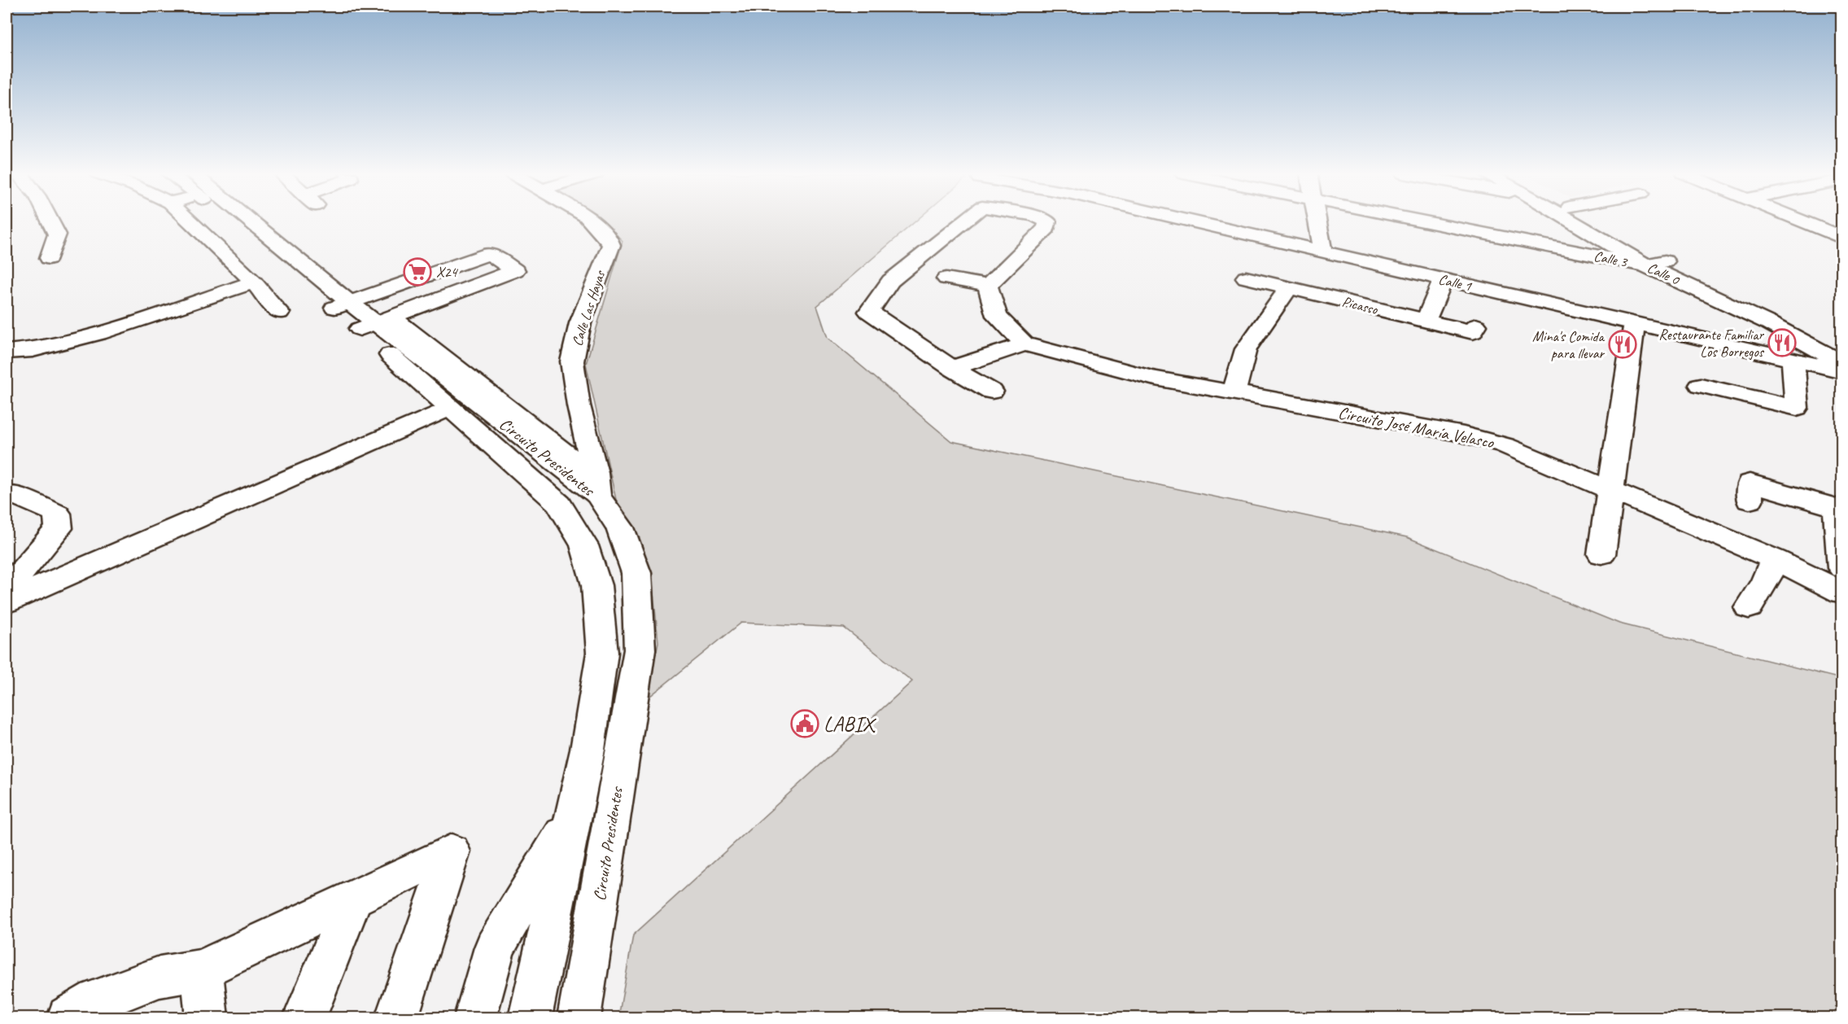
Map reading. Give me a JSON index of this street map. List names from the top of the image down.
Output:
{
  "streets": {
    "street": [
      "Calle 3",
      "Calle 0",
      "Calle 1",
      "Picasso",
      "Calle Las Hayas",
      "Circuito José María Velasco",
      "Circuito Presidentes"
    ]
  },
  "crossings": [
    ["Calle 3", "Calle 0"],
    ["Calle Las Hayas", "Circuito Presidentes"]
  ],
  "places": {
    "supermarket": ["X24"],
    "restaurant": ["Restaurante Familiar Los Borregos", "Mina's Comida para llevar"],
    "public building": ["LABIX"]
  }
}
